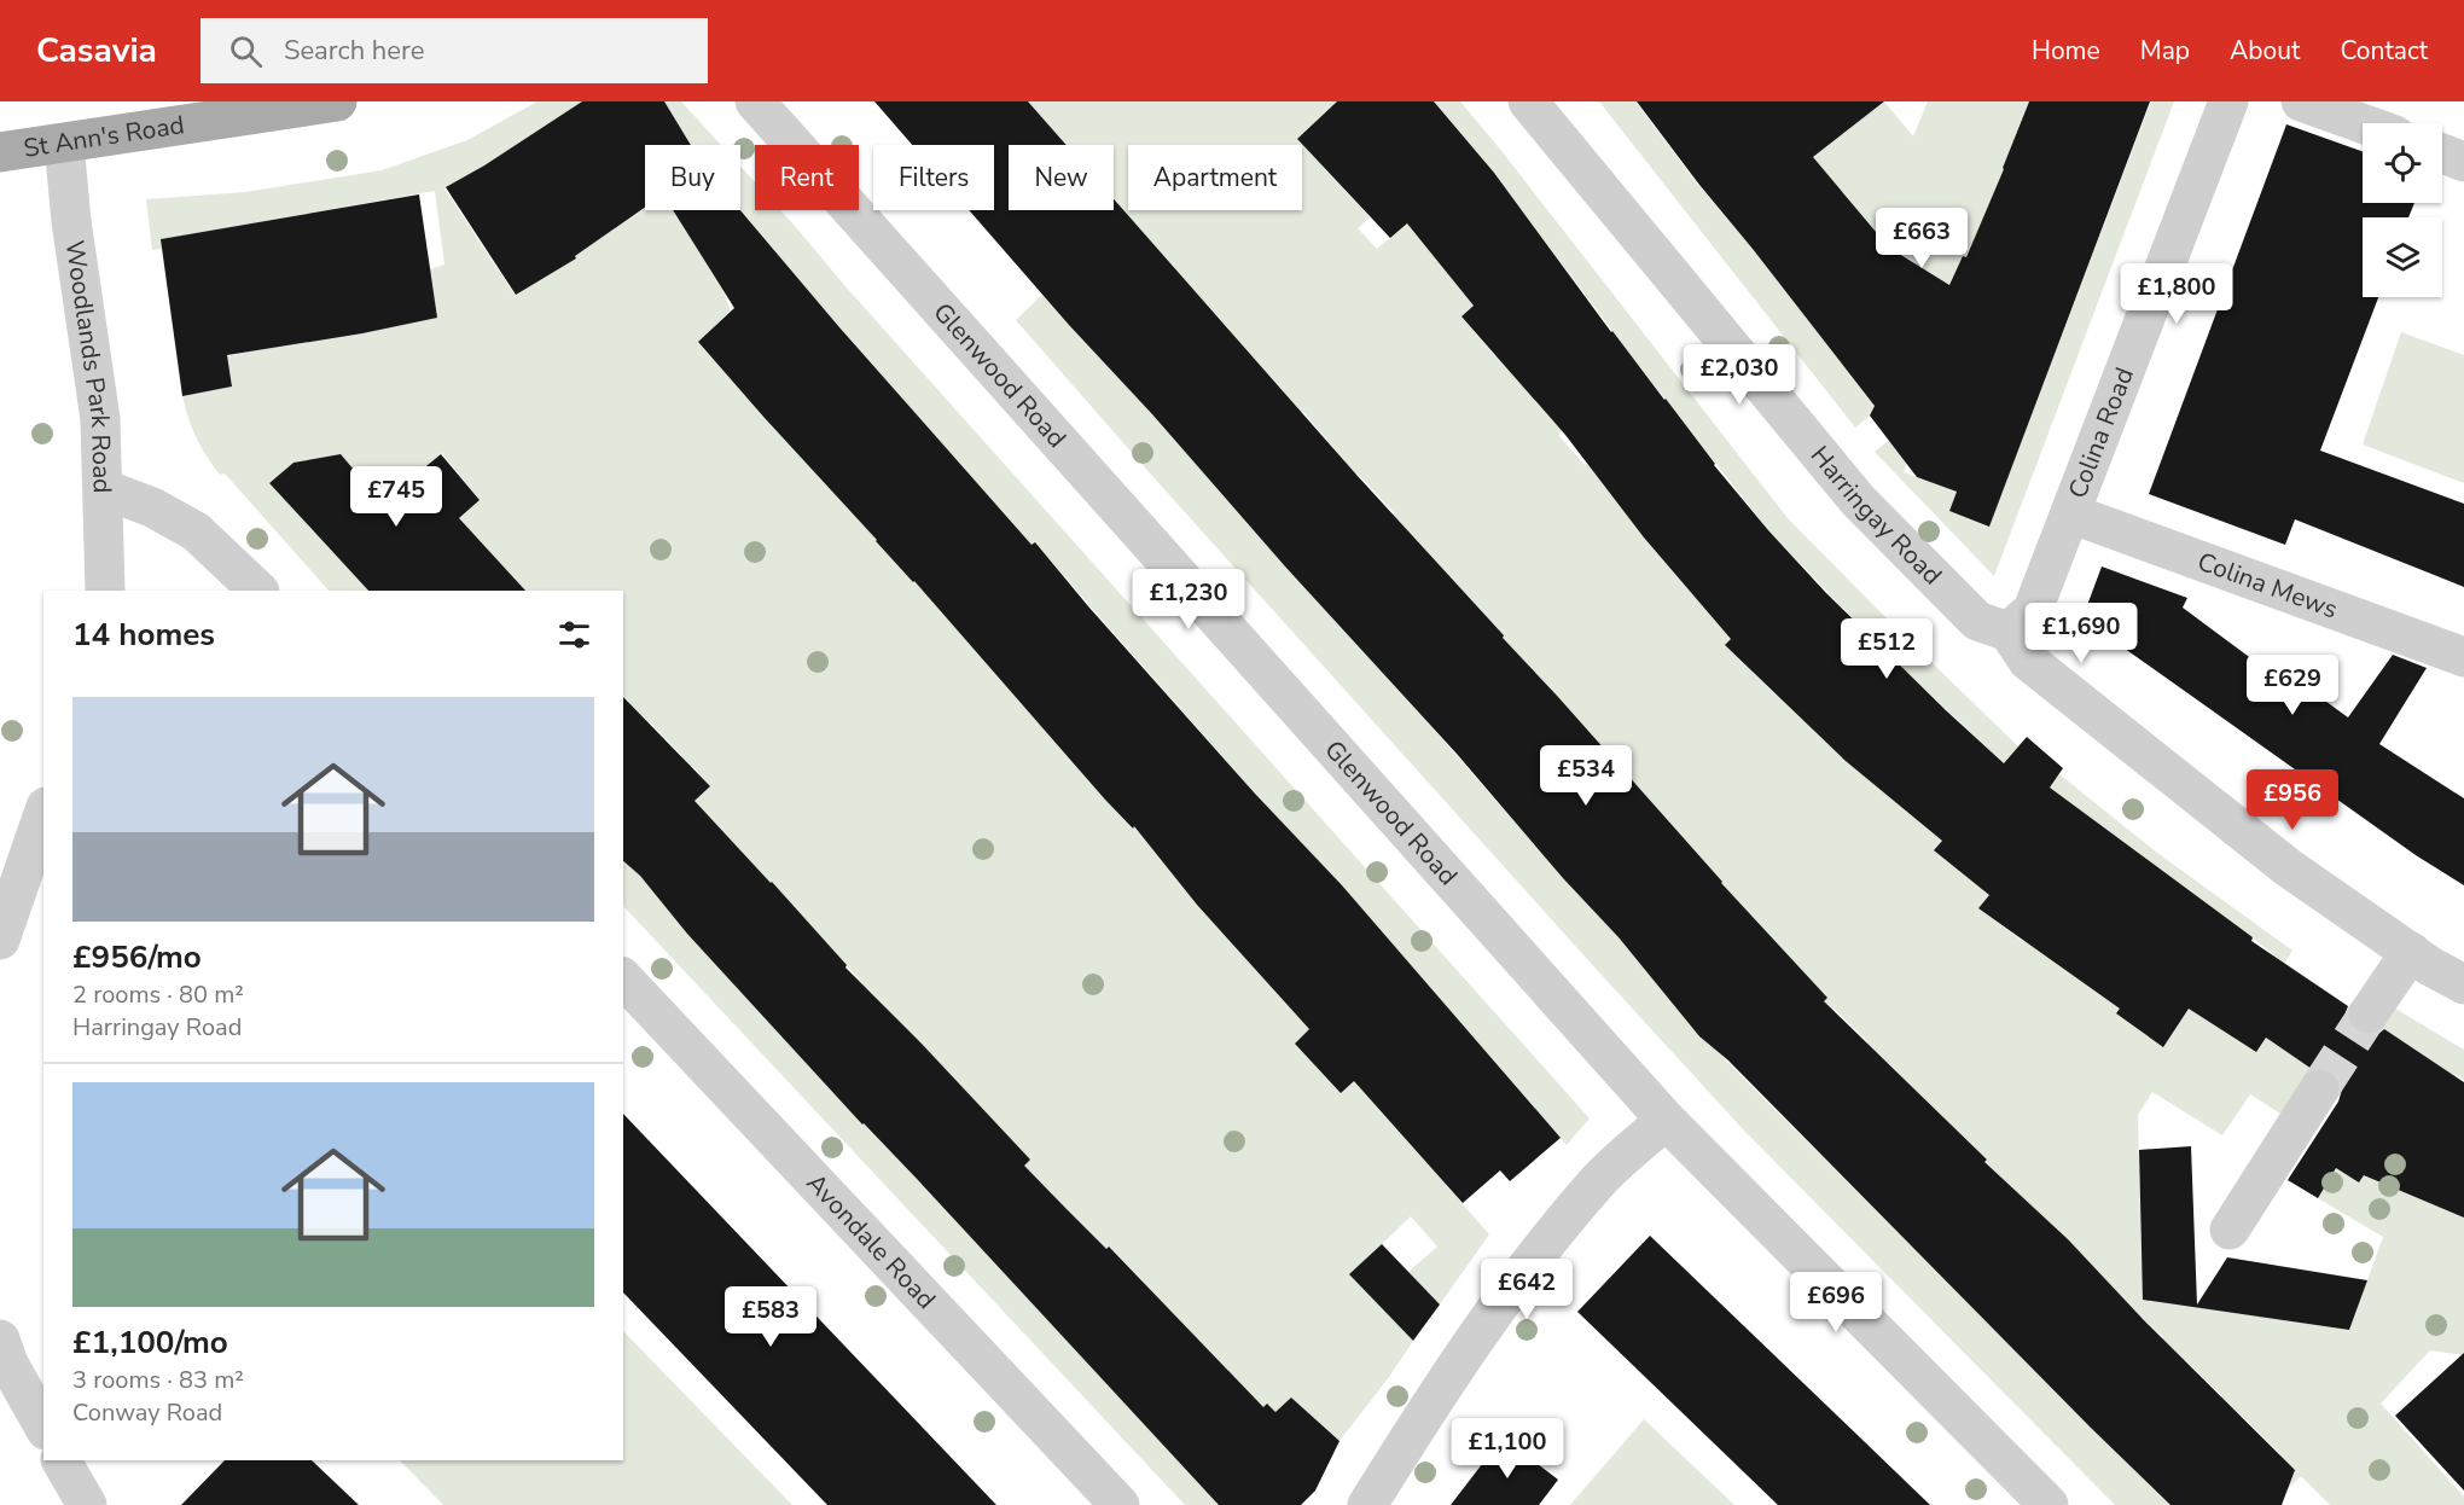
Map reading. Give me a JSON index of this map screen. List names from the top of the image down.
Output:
{
  "streets": {
    "main road": ["St Ann's Road"],
    "street": [
      "Woodlands Park Road",
      "Glenwood Road",
      "Colina Road",
      "Harringay Road",
      "Colina Mews",
      "Avondale Road"
    ]
  },
  "crossings": [
    ["St Ann's Road", "Woodlands Park Road"],
    ["Colina Road", "Harringay Road"],
    ["Colina Road", "Colina Mews"]
  ],
  "page": {
    "header": "Casavia",
    "search": "Search here",
    "nav": [
      "Home",
      "Map",
      "About",
      "Contact"
    ],
    "chip": [
      "Buy",
      "Rent",
      "Filters",
      "New",
      "Apartment"
    ],
    "price": [
      "£663",
      "£1,800",
      "£2,030",
      "£745",
      "£1,230",
      "£1,690",
      "£512",
      "£629",
      "£534",
      "£956",
      "£642",
      "£696",
      "£583",
      "£1,100"
    ],
    "heading": "14 homes",
    "list": [
      {
        "name": "£956/mo",
        "note": "2 rooms · 80 m² · Harringay Road"
      },
      {
        "name": "£1,100/mo",
        "note": "3 rooms · 83 m² · Conway Road"
      }
    ]
  }
}
